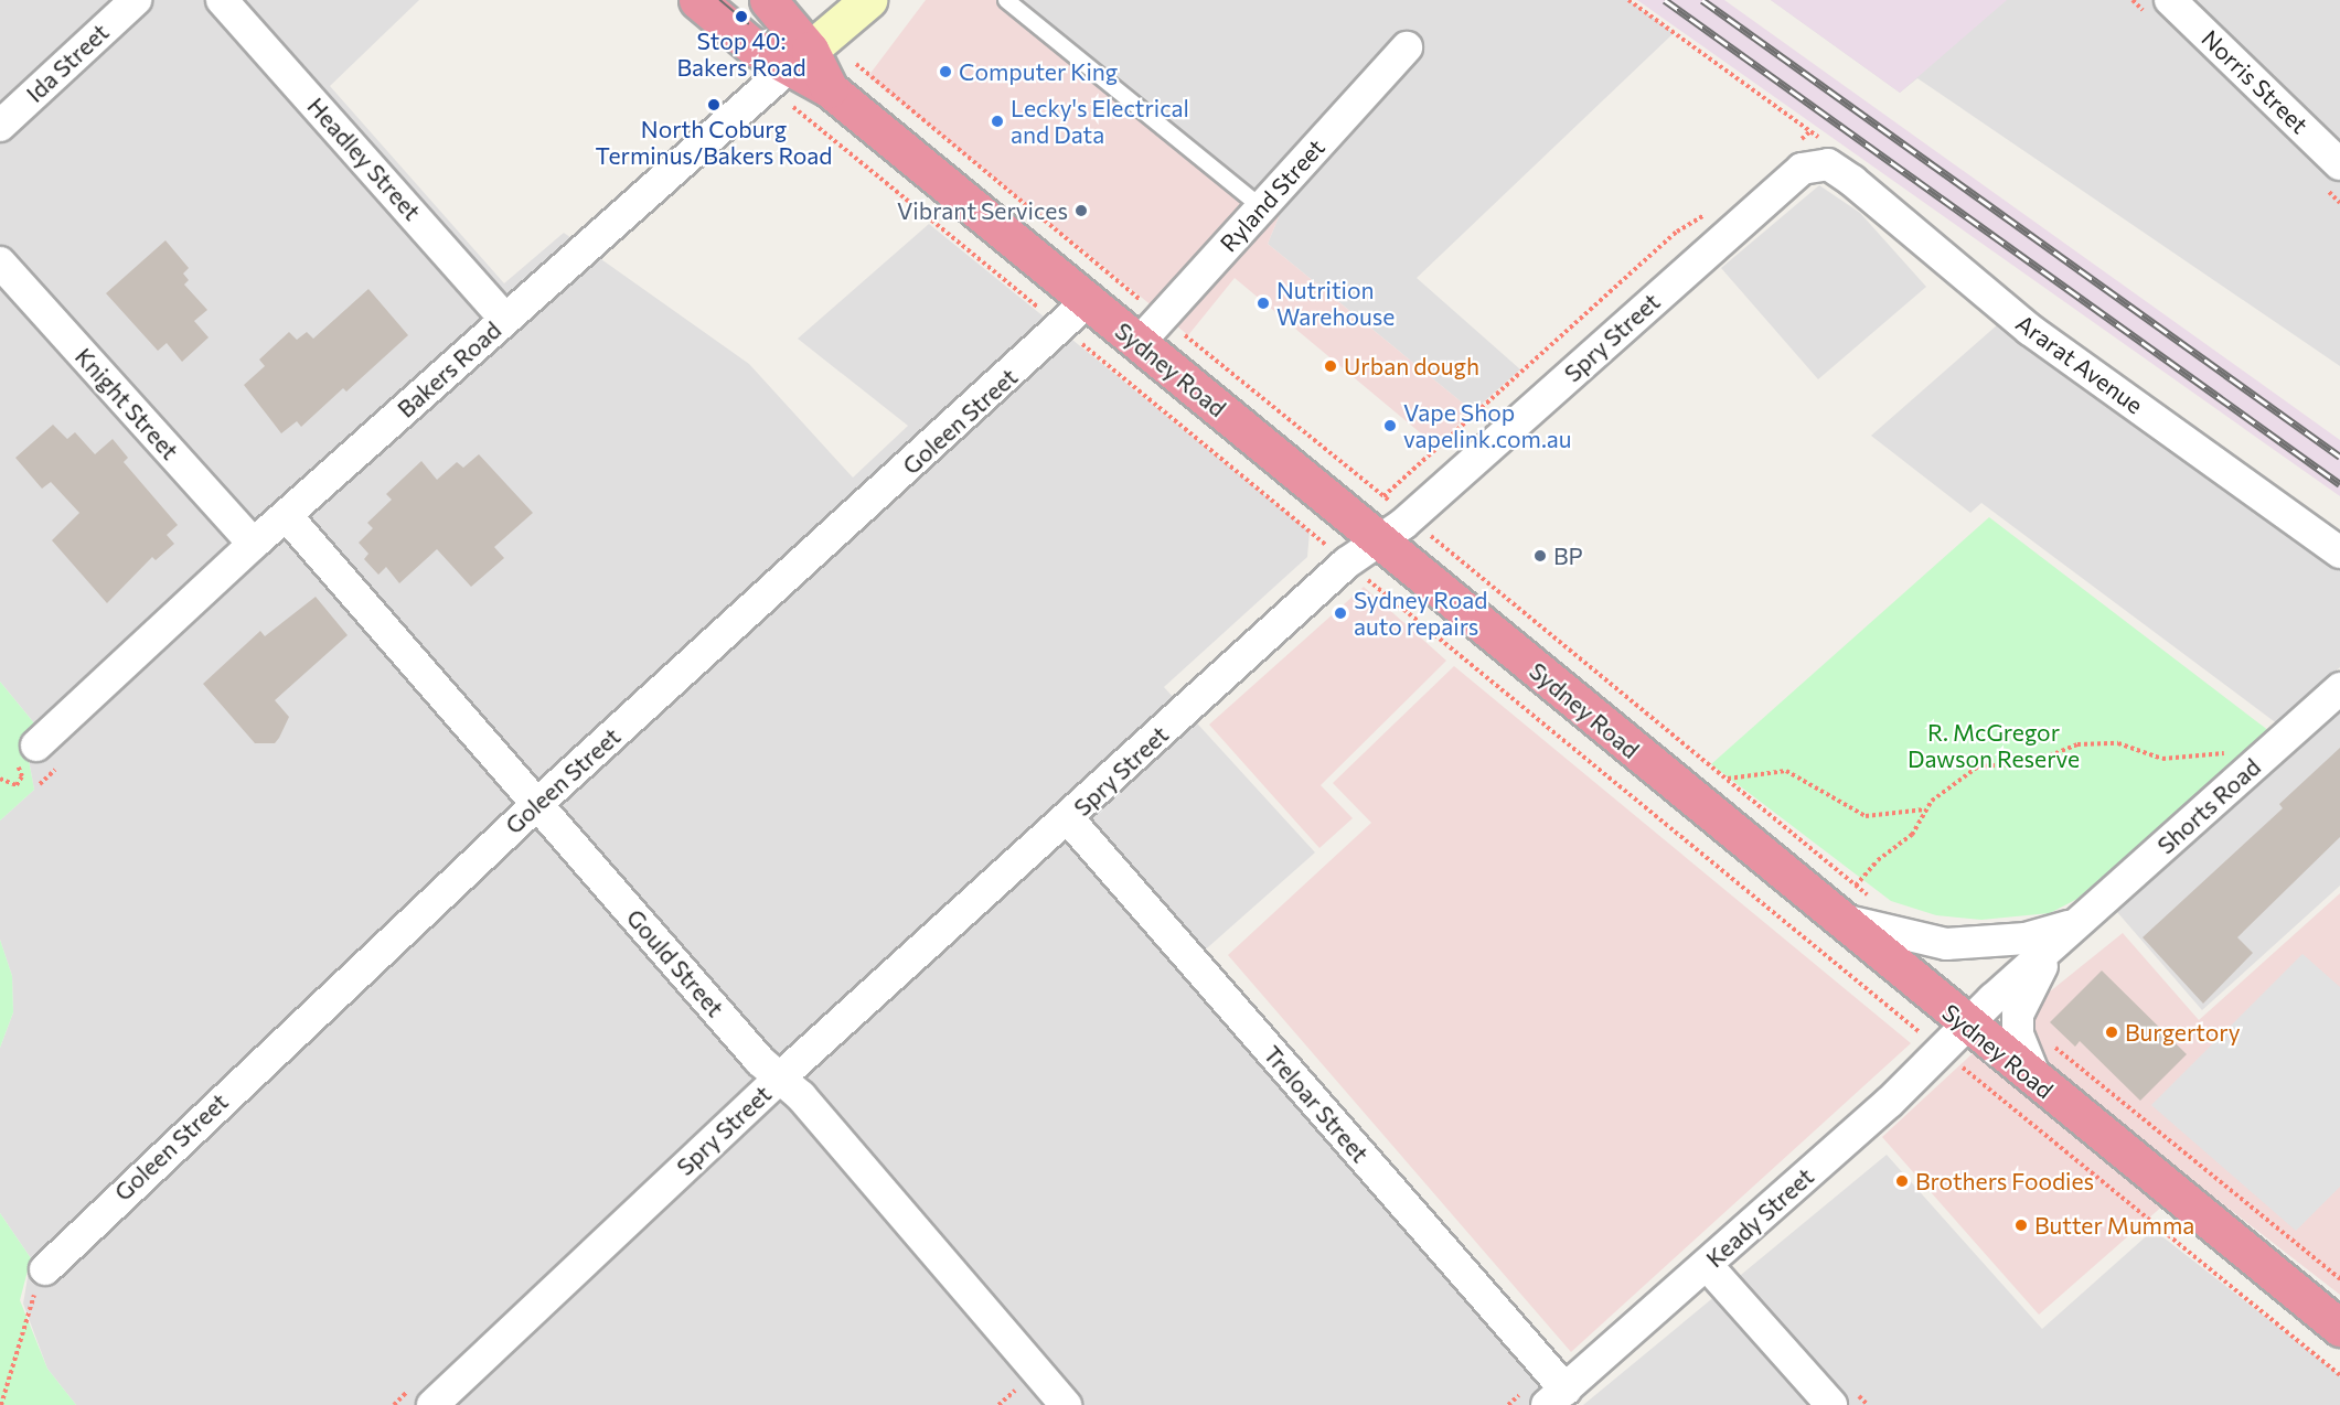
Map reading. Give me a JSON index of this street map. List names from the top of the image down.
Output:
{
  "streets": {
    "highway": ["Sydney Road"],
    "street": [
      "Ida Street",
      "Norris Street",
      "Headley Street",
      "Ryland Street",
      "Spry Street",
      "Ararat Avenue",
      "Bakers Road",
      "Knight Street",
      "Goleen Street",
      "Shorts Road",
      "Gould Street",
      "Treloar Street",
      "Keady Street"
    ]
  },
  "crossings": [
    ["Headley Street", "Bakers Road"],
    ["Ryland Street", "Sydney Road"],
    ["Spry Street", "Ararat Avenue"],
    ["Spry Street", "Sydney Road"],
    ["Spry Street", "Gould Street"],
    ["Spry Street", "Treloar Street"],
    ["Bakers Road", "Sydney Road"],
    ["Bakers Road", "Knight Street"],
    ["Bakers Road", "Gould Street"],
    ["Sydney Road", "Goleen Street"],
    ["Sydney Road", "Shorts Road"],
    ["Sydney Road", "Keady Street"],
    ["Goleen Street", "Gould Street"],
    ["Shorts Road", "Keady Street"],
    ["Treloar Street", "Keady Street"]
  ],
  "parks": ["R. McGregor Dawson Reserve"],
  "places": [
    "Stop 40: Bakers Road",
    "Computer King",
    "North Coburg Terminus/Bakers Road",
    "Lecky's Electrical and Data",
    "Vibrant Services",
    "Nutrition Warehouse",
    "Urban dough",
    "Vape Shop vapelink.com.au",
    "BP",
    "Sydney Road auto repairs",
    "Burgertory",
    "Brothers Foodies",
    "Butter Mumma"
  ]
}
